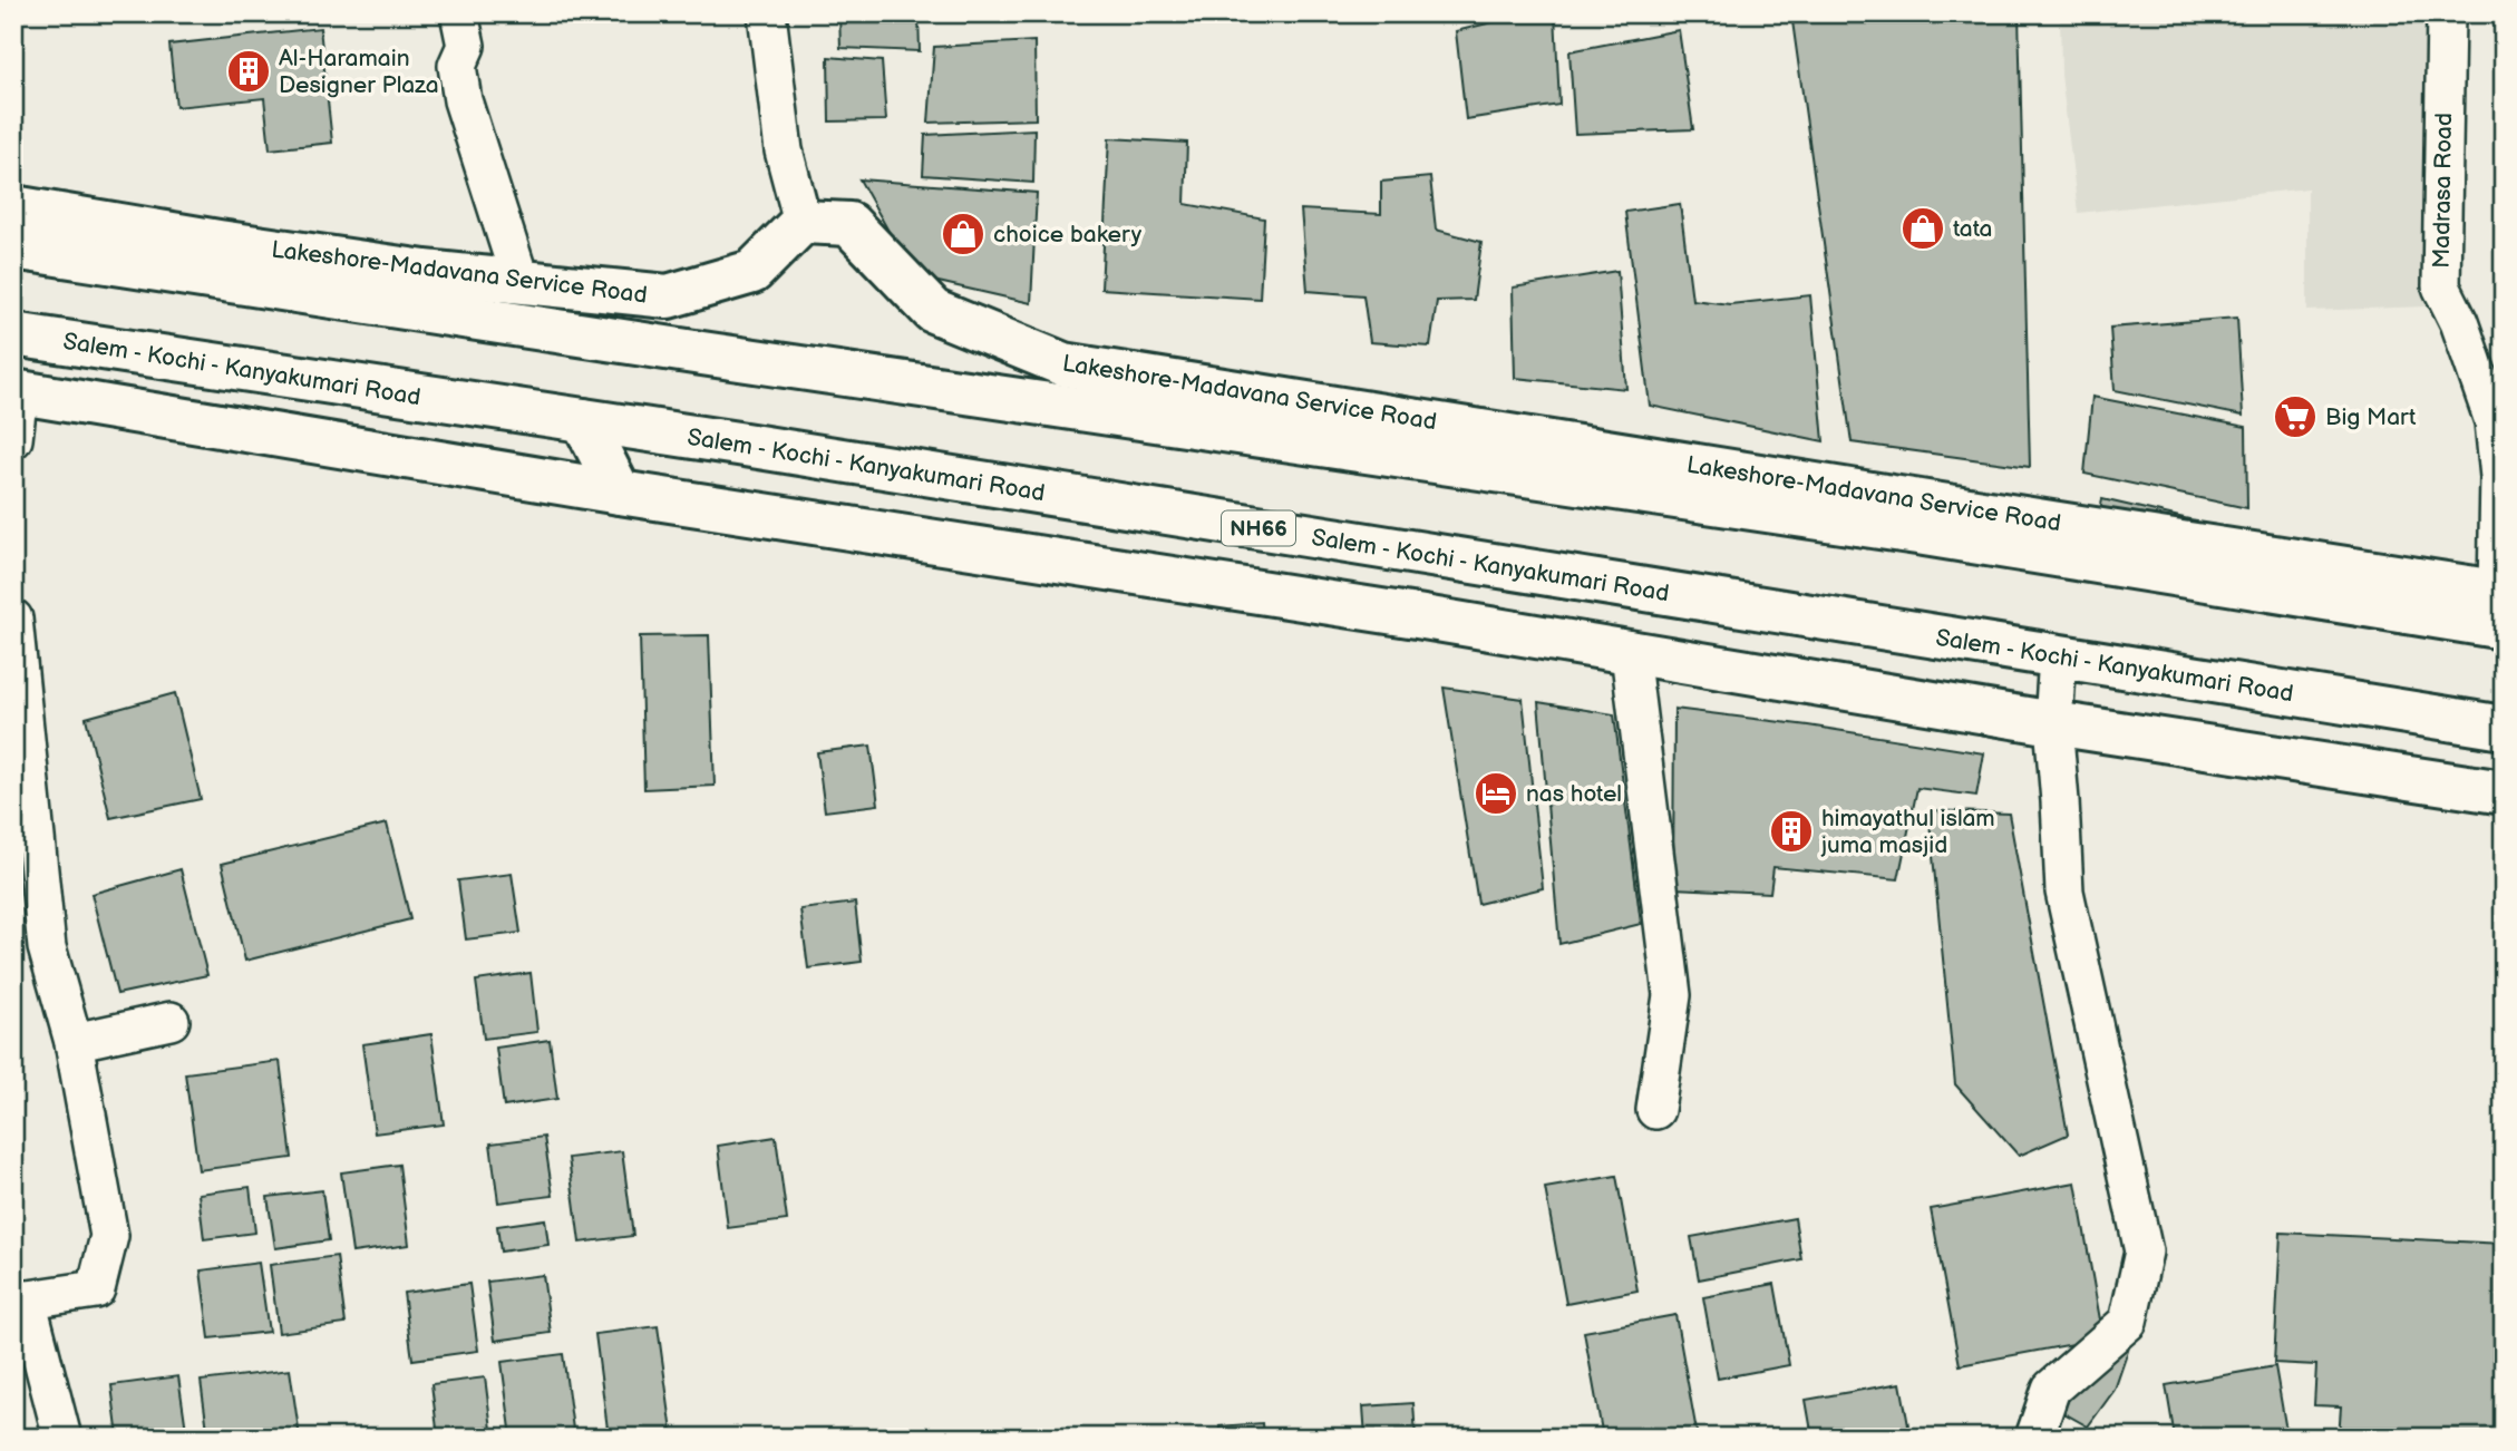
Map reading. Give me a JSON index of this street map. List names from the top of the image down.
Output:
{
  "streets": {
    "main road": ["Lakeshore-Madavana Service Road", "Salem - Kochi - Kanyakumari Road", "NH66"],
    "street": ["Madrasa Road"]
  },
  "crossings": [
    ["Madrasa Road", "Lakeshore-Madavana Service Road"]
  ],
  "places": {
    "building": ["Al-Haramain Designer Plaza", "himayathul islam juma masjid"],
    "shop": ["tata", "choice bakery"],
    "supermarket": ["Big Mart"],
    "hotel": ["nas hotel"]
  }
}
